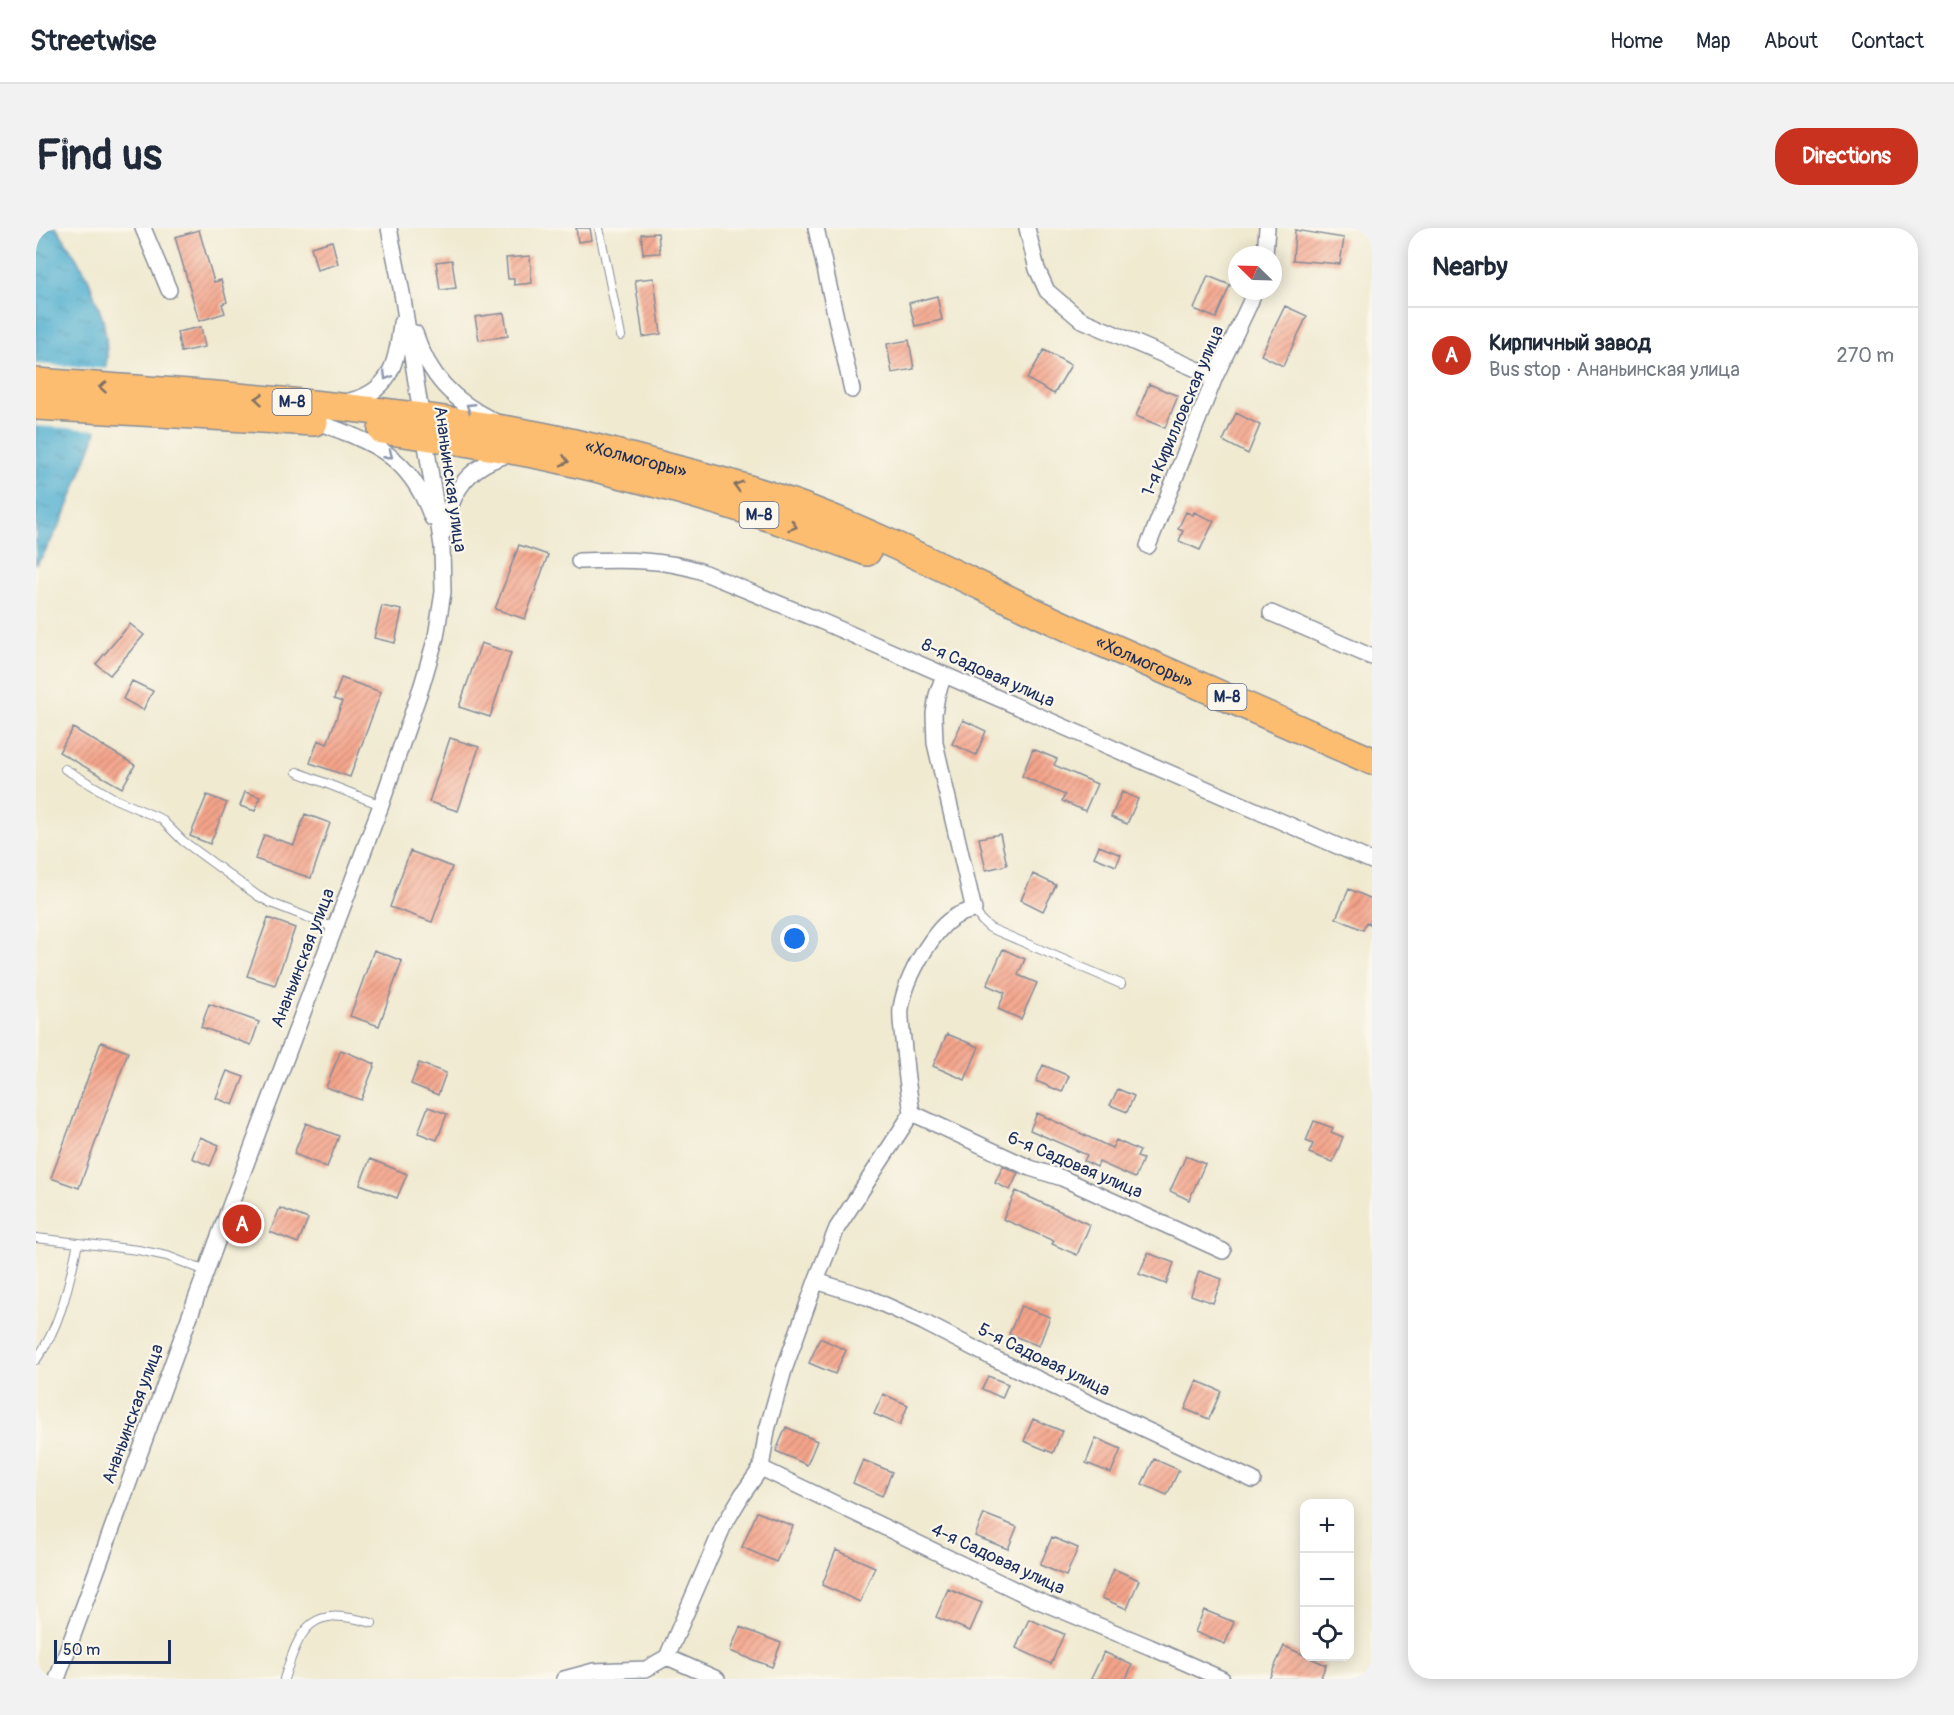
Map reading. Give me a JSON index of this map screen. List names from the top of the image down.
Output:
{
  "streets": {
    "highway": ["М-8", "«Холмогоры»"],
    "street": [
      "1-я Кирилловская улица",
      "Ананьинская улица",
      "8-я Садовая улица",
      "6-я Садовая улица",
      "5-я Садовая улица",
      "4-я Садовая улица"
    ]
  },
  "crossings": [
    ["М-8", "«Холмогоры»"],
    ["«Холмогоры»", "Ананьинская улица"]
  ],
  "scale_bar": "50 m",
  "north": "top left",
  "page": {
    "header": "Streetwise",
    "nav": [
      "Home",
      "Map",
      "About",
      "Contact"
    ],
    "buttons": "Directions",
    "title": "Find us",
    "heading": "Nearby",
    "list": [
      {
        "mark": "A",
        "name": "Кирпичный завод",
        "note": "Bus stop · Ананьинская улица",
        "value": "270 m"
      }
    ],
    "pins": "A",
    "map_buttons": ["+", "−"],
    "scale": "50 m"
  }
}
